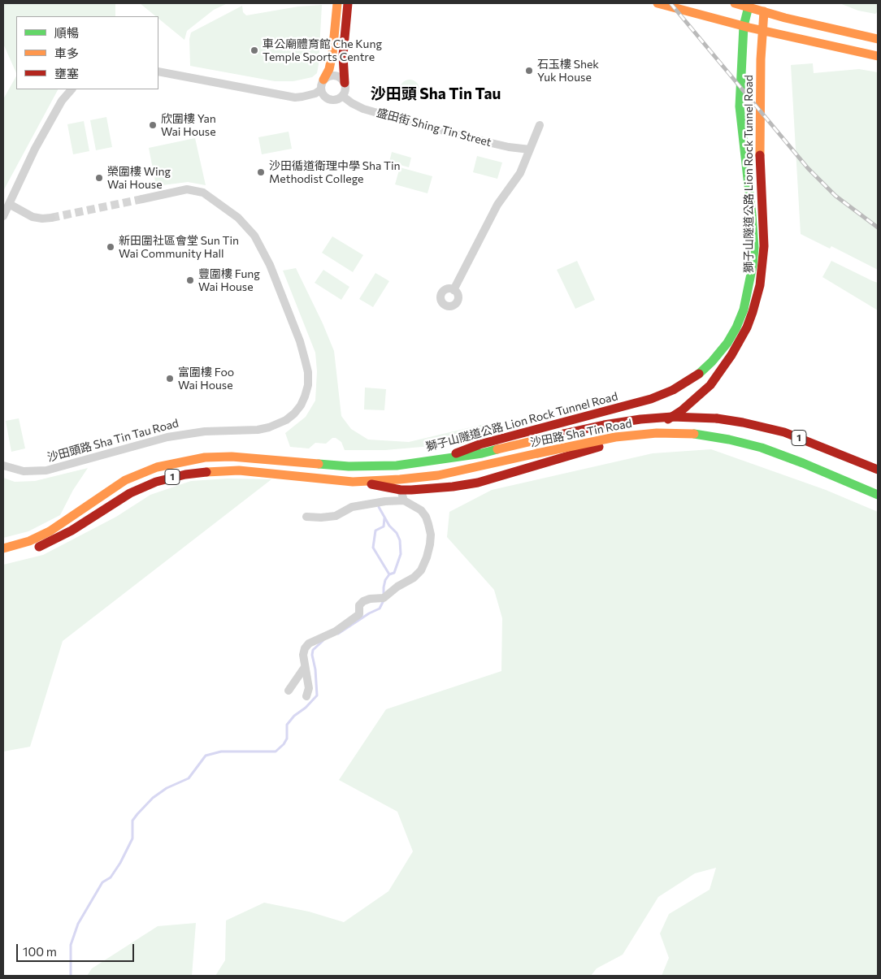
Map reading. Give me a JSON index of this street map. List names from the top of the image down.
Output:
{
  "streets": {
    "main road": ["獅子山隧道公路 Lion Rock Tunnel Road", "沙田路 Sha Tin Road", "1"],
    "street": ["盛田街 Shing Tin Street", "沙田頭路 Sha Tin Tau Road"]
  },
  "crossings": [
    ["獅子山隧道公路 Lion Rock Tunnel Road", "沙田路 Sha Tin Road"]
  ],
  "districts": ["沙田頭 Sha Tin Tau"],
  "places": [
    "車公廟體育館 Che Kung Temple Sports Centre",
    "石玉樓 Shek Yuk House",
    "欣圍樓 Yan Wai House",
    "沙田循道衛理中學 Sha Tin Methodist College",
    "榮圍樓 Wing Wai House",
    "新田圍社區會堂 Sun Tin Wai Community Hall",
    "豐圍樓 Fung Wai House",
    "富圍樓 Foo Wai House"
  ],
  "legend": ["順暢", "車多", "壅塞"],
  "scale_bar": "100 m"
}
